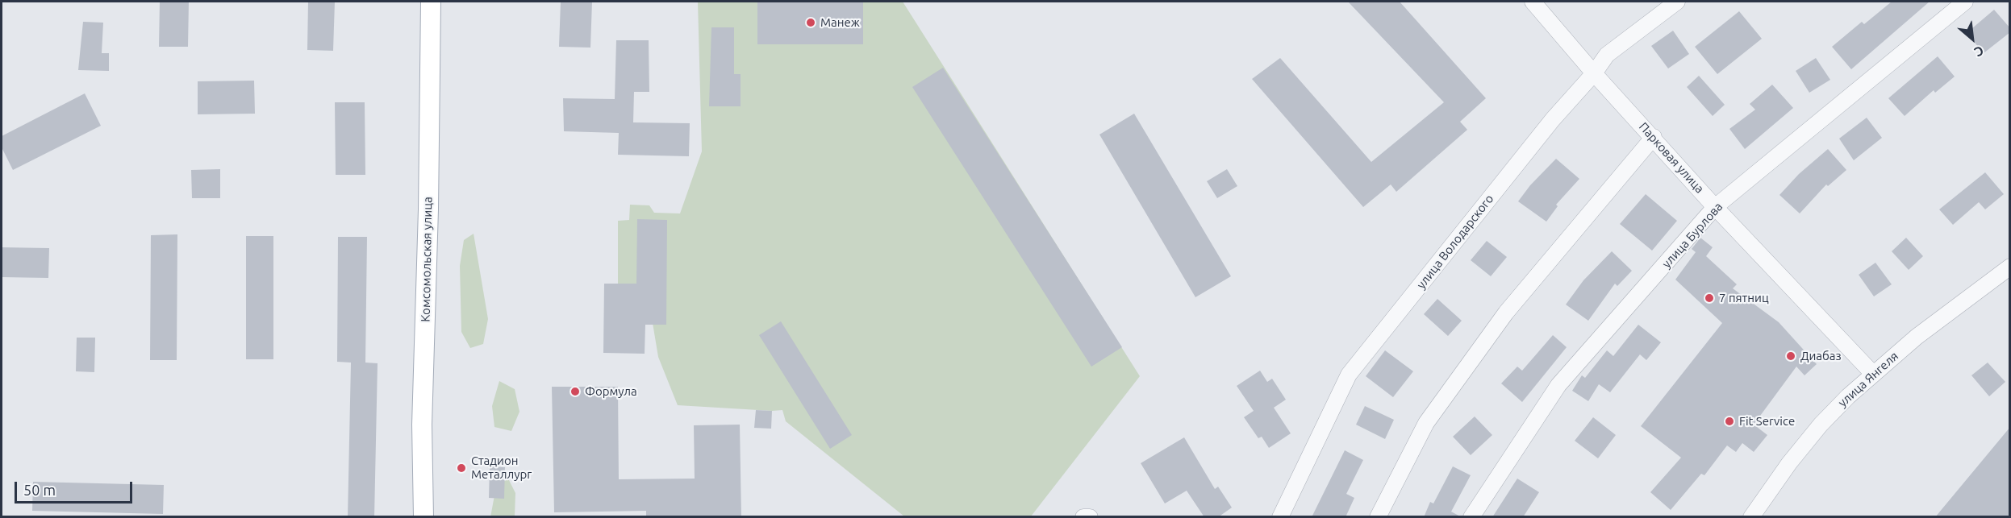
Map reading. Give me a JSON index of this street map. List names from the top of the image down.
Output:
{
  "streets": {
    "main road": ["Комсомольская улица"],
    "street": [
      "Парковая улица",
      "улица Бурлова",
      "улица Володарского",
      "улица Янгеля"
    ]
  },
  "crossings": [
    ["Парковая улица", "улица Бурлова"],
    ["Парковая улица", "улица Володарского"],
    ["Парковая улица", "улица Янгеля"]
  ],
  "places": [
    "Манеж",
    "7 пятниц",
    "Диабаз",
    "Формула",
    "Fit Service",
    "Стадион Металлург"
  ],
  "scale_bar": "50 m",
  "north": "bottom right"
}
